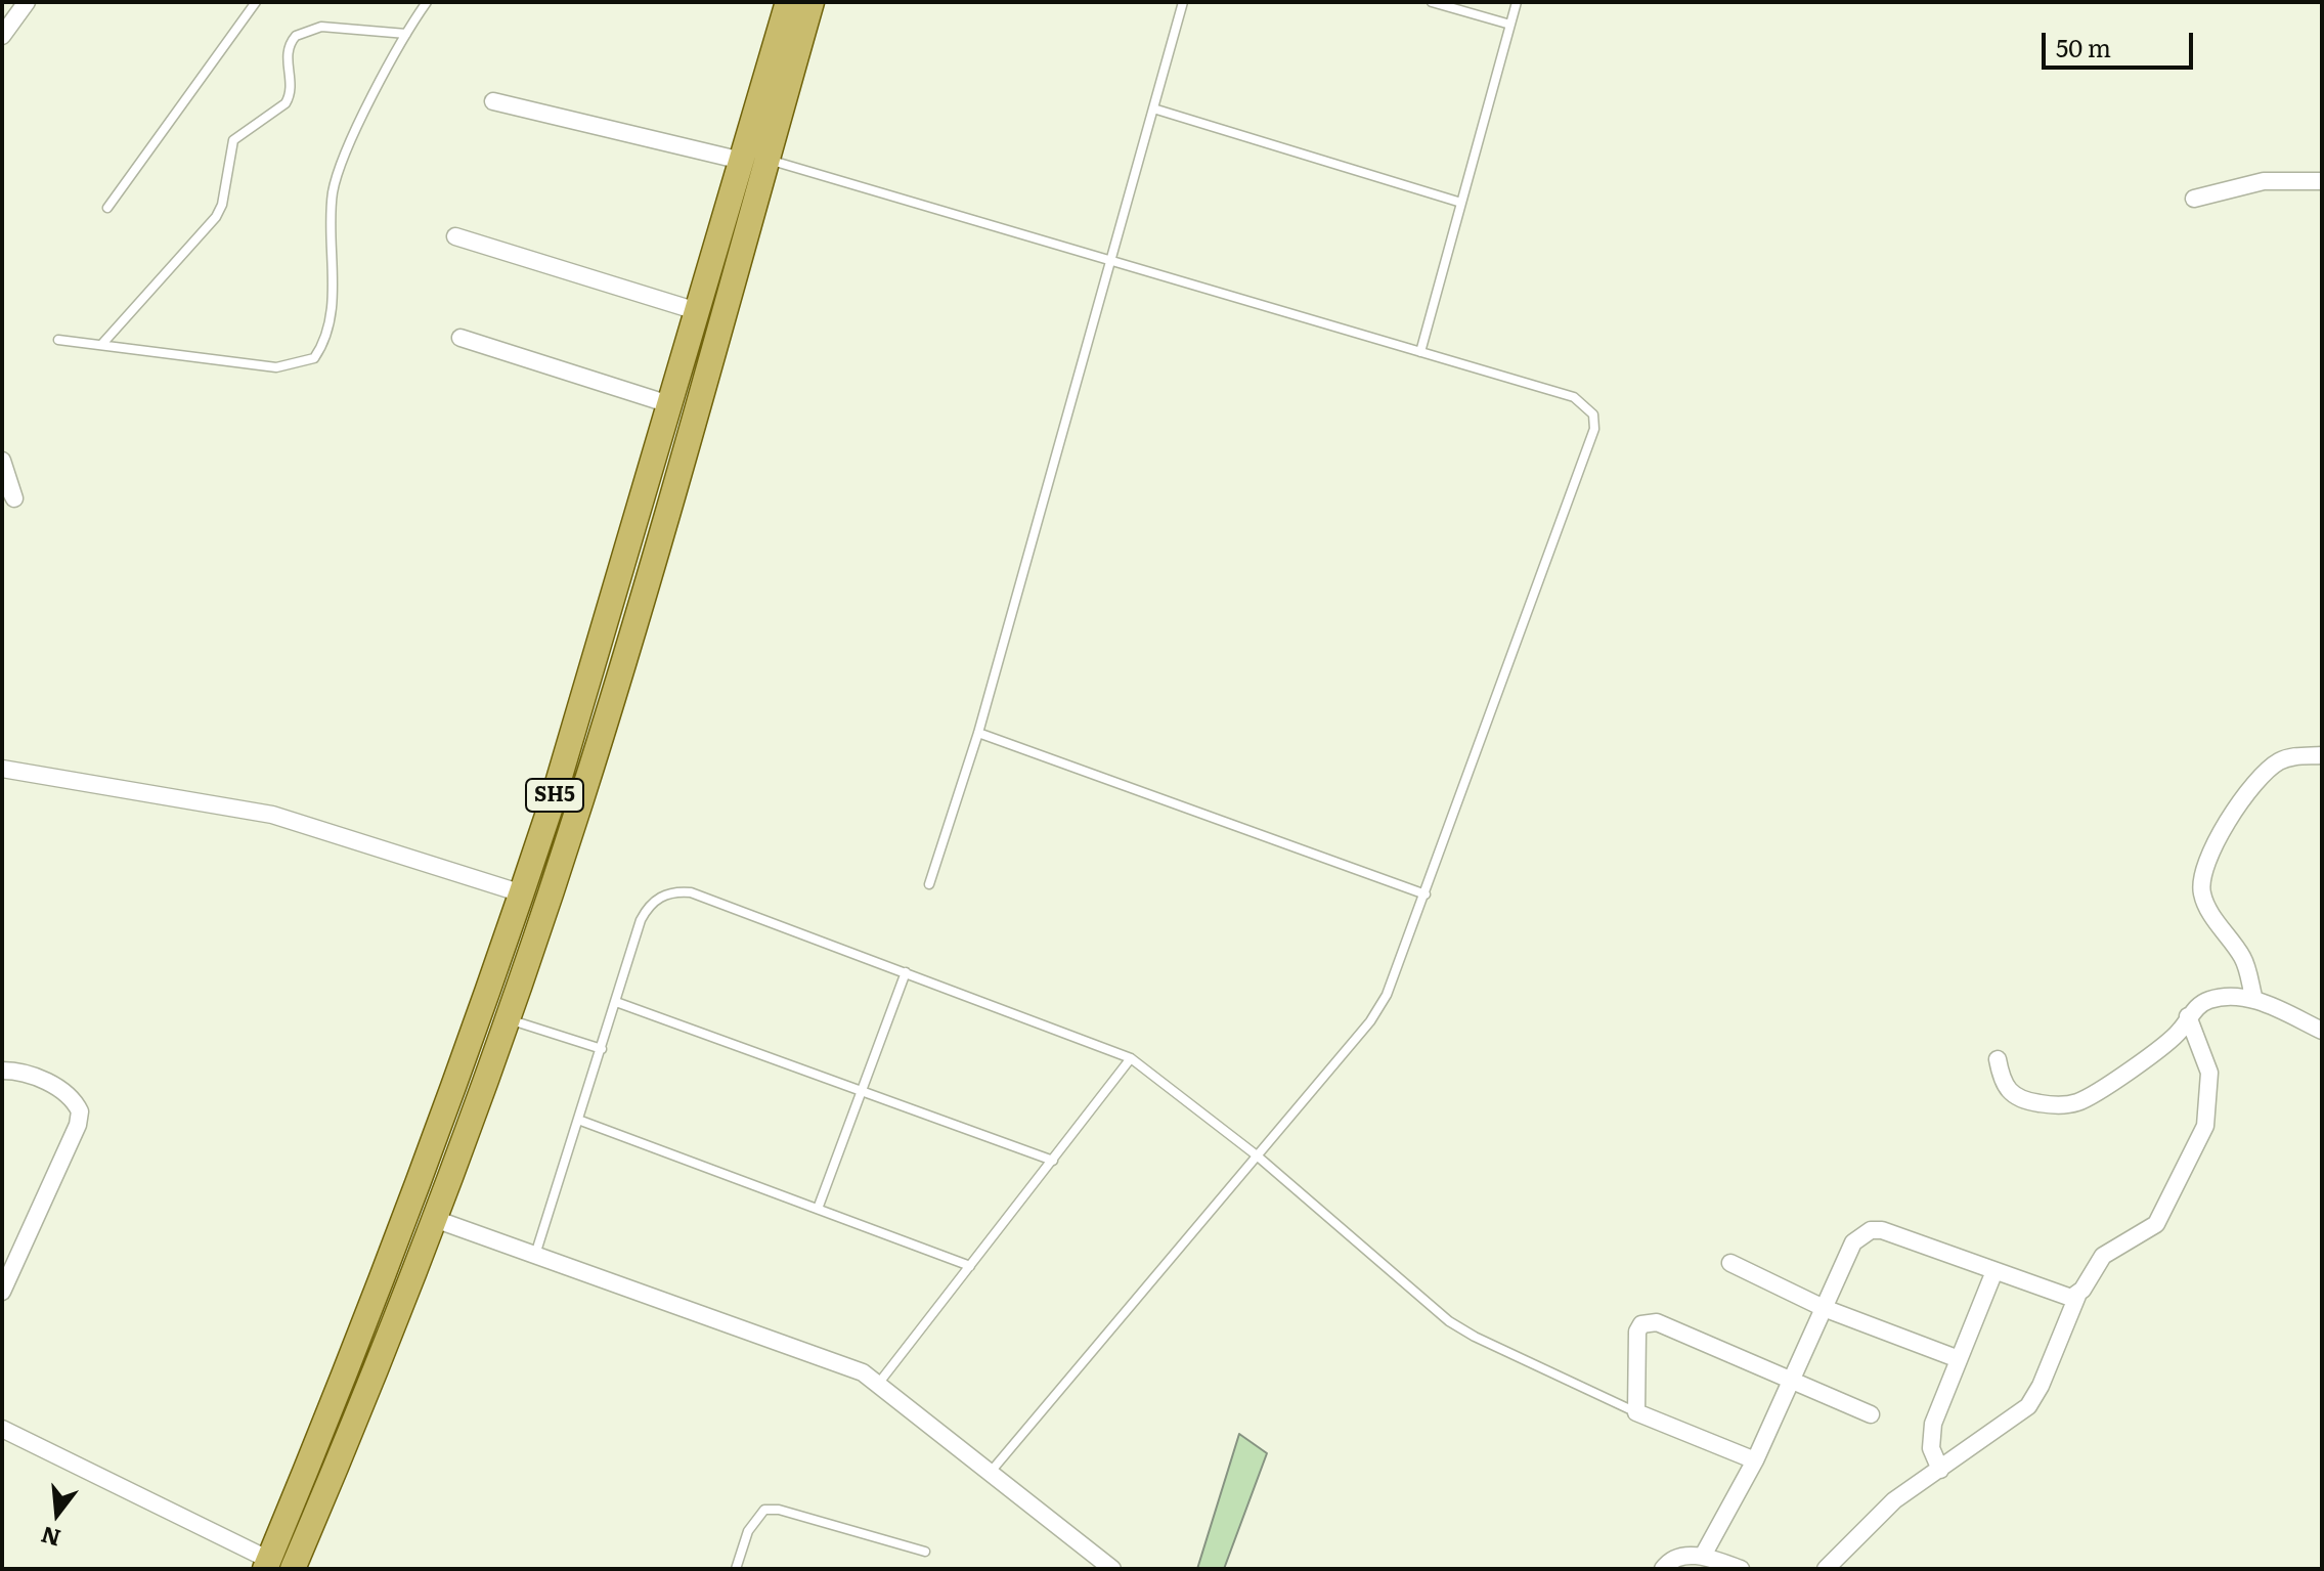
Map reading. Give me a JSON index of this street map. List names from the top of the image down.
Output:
{
  "streets": {
    "main road": ["SH5"]
  },
  "scale_bar": "50 m",
  "north": "bottom"
}
